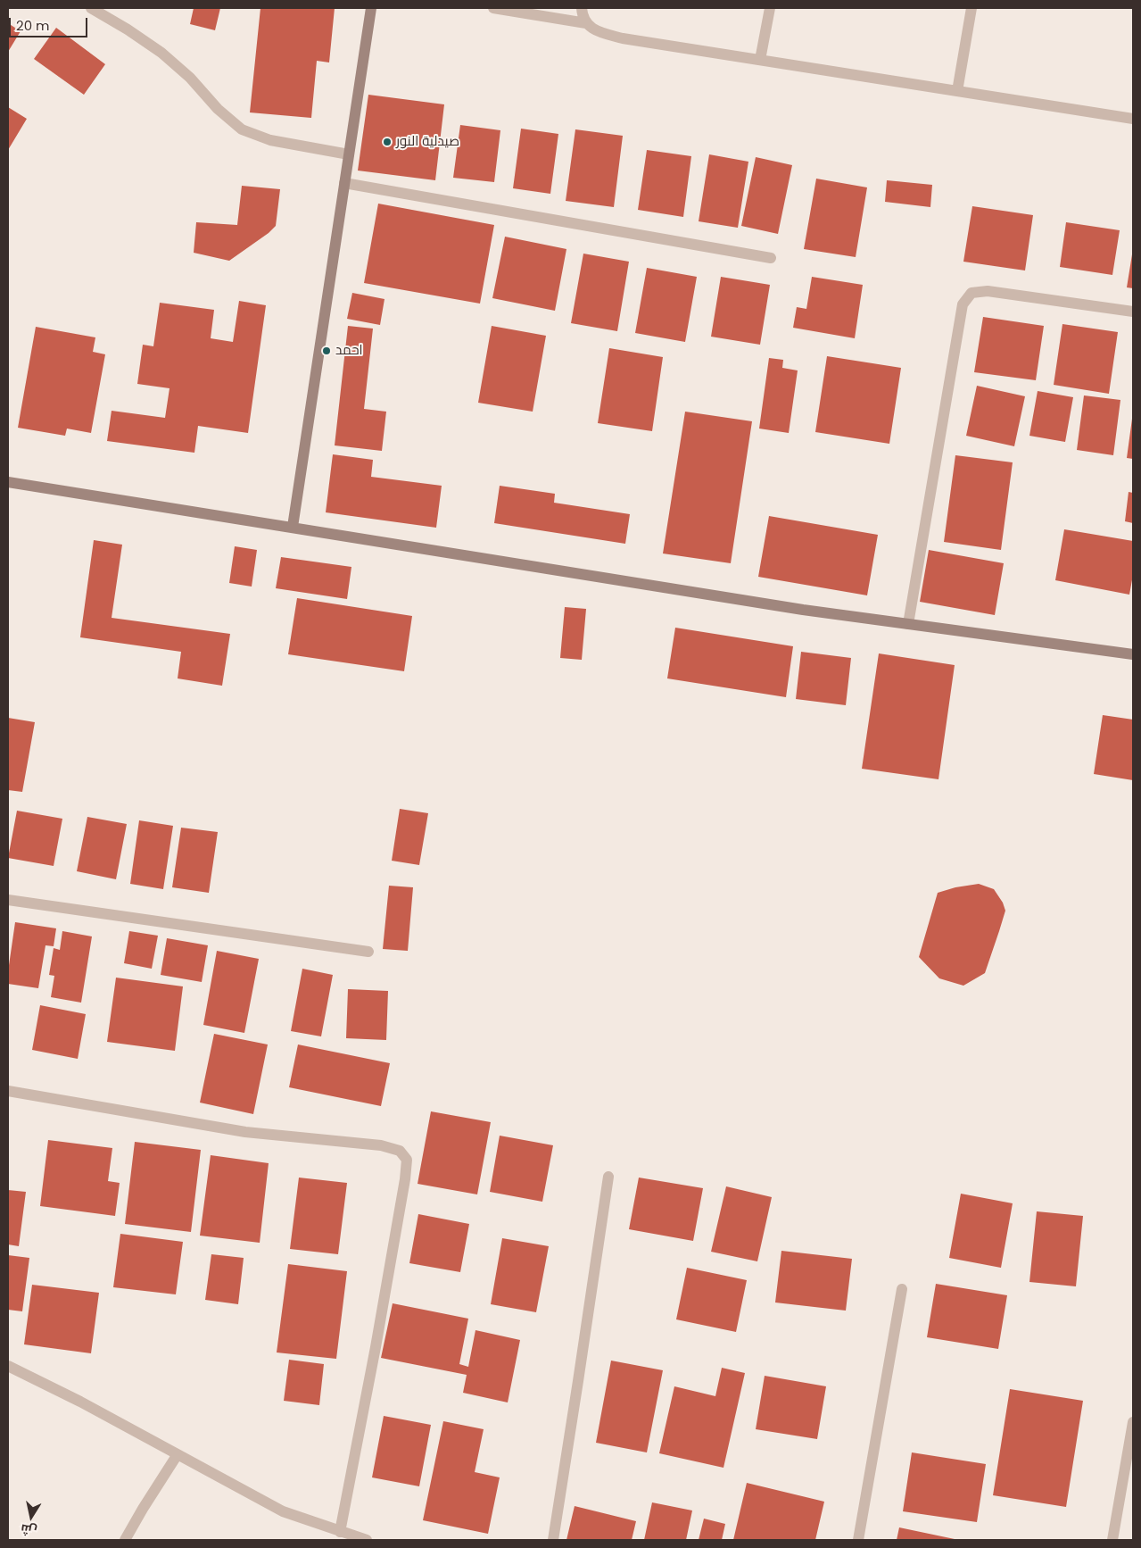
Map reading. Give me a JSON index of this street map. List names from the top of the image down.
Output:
{
  "places": ["صيدلية النور", "احمد"],
  "scale_bar": "20 m",
  "north": "bottom"
}
